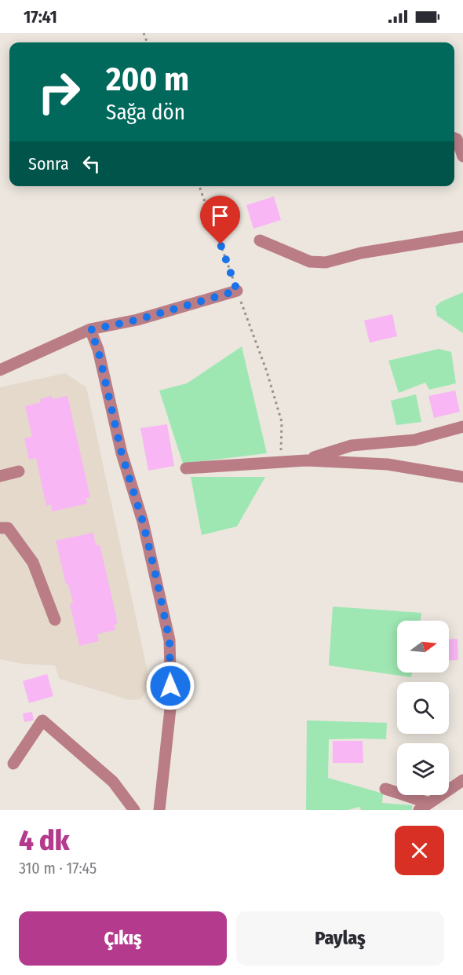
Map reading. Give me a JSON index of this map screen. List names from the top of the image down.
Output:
{
  "north": "right",
  "page": {
    "status": "17:41",
    "turn": ["200 m", "Sağa dön"],
    "then": "Sonra",
    "heading": ["4 dk", "310 m · 17:45"],
    "buttons": ["Çıkış", "Paylaş"]
  }
}
